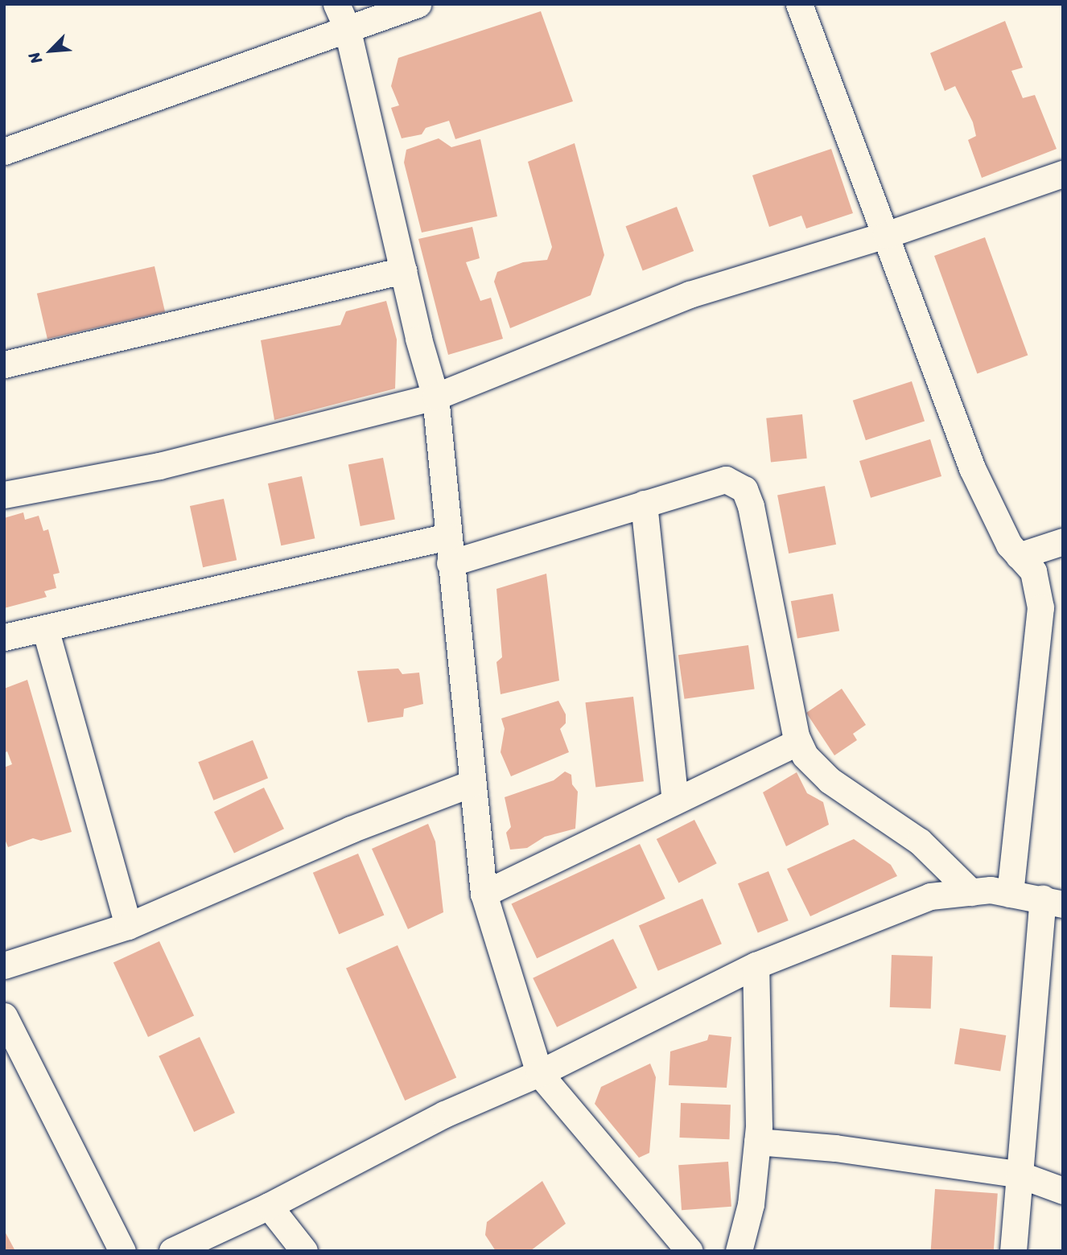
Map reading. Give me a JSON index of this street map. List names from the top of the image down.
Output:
{
  "north": "bottom left"
}
